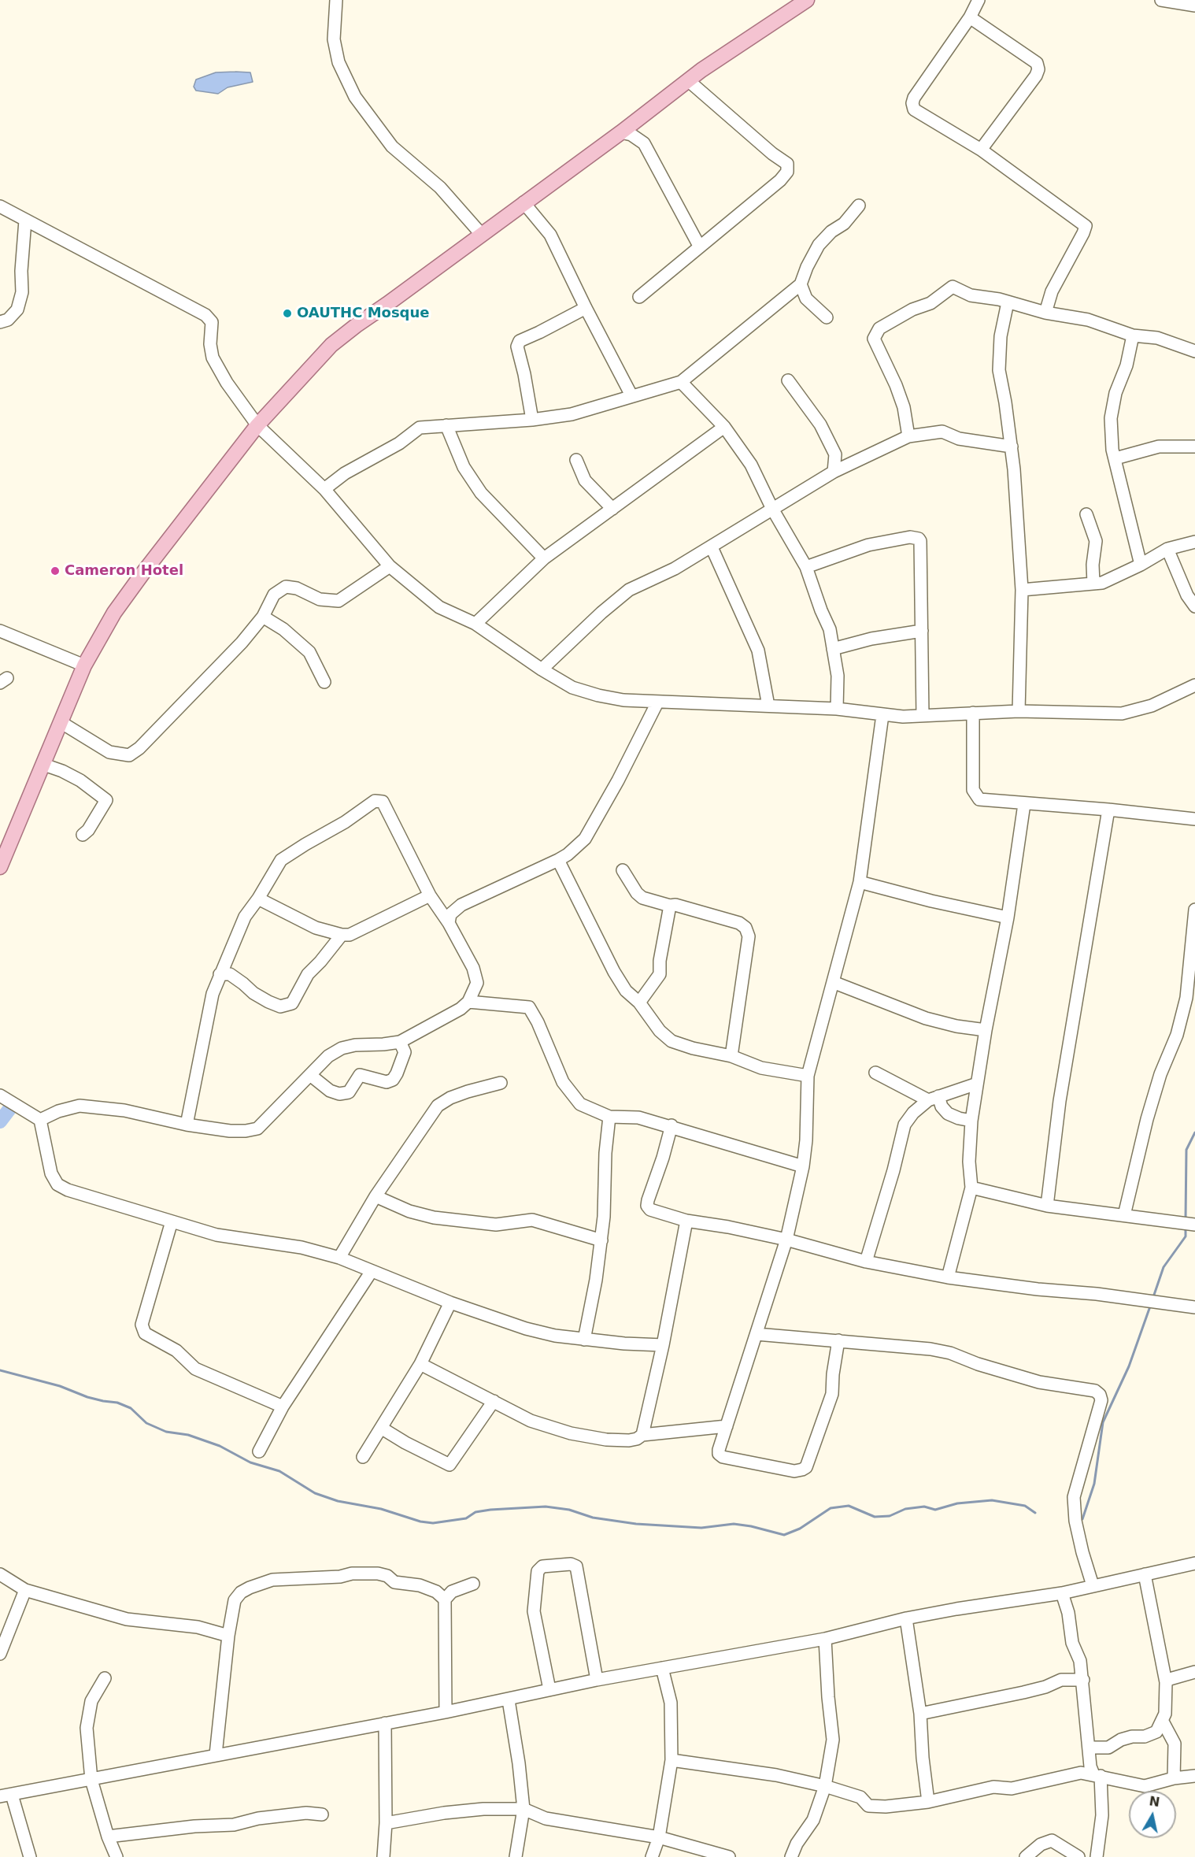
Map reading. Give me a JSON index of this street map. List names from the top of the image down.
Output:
{
  "places": ["OAUTHC Mosque", "Cameron Hotel"],
  "north": "top"
}
